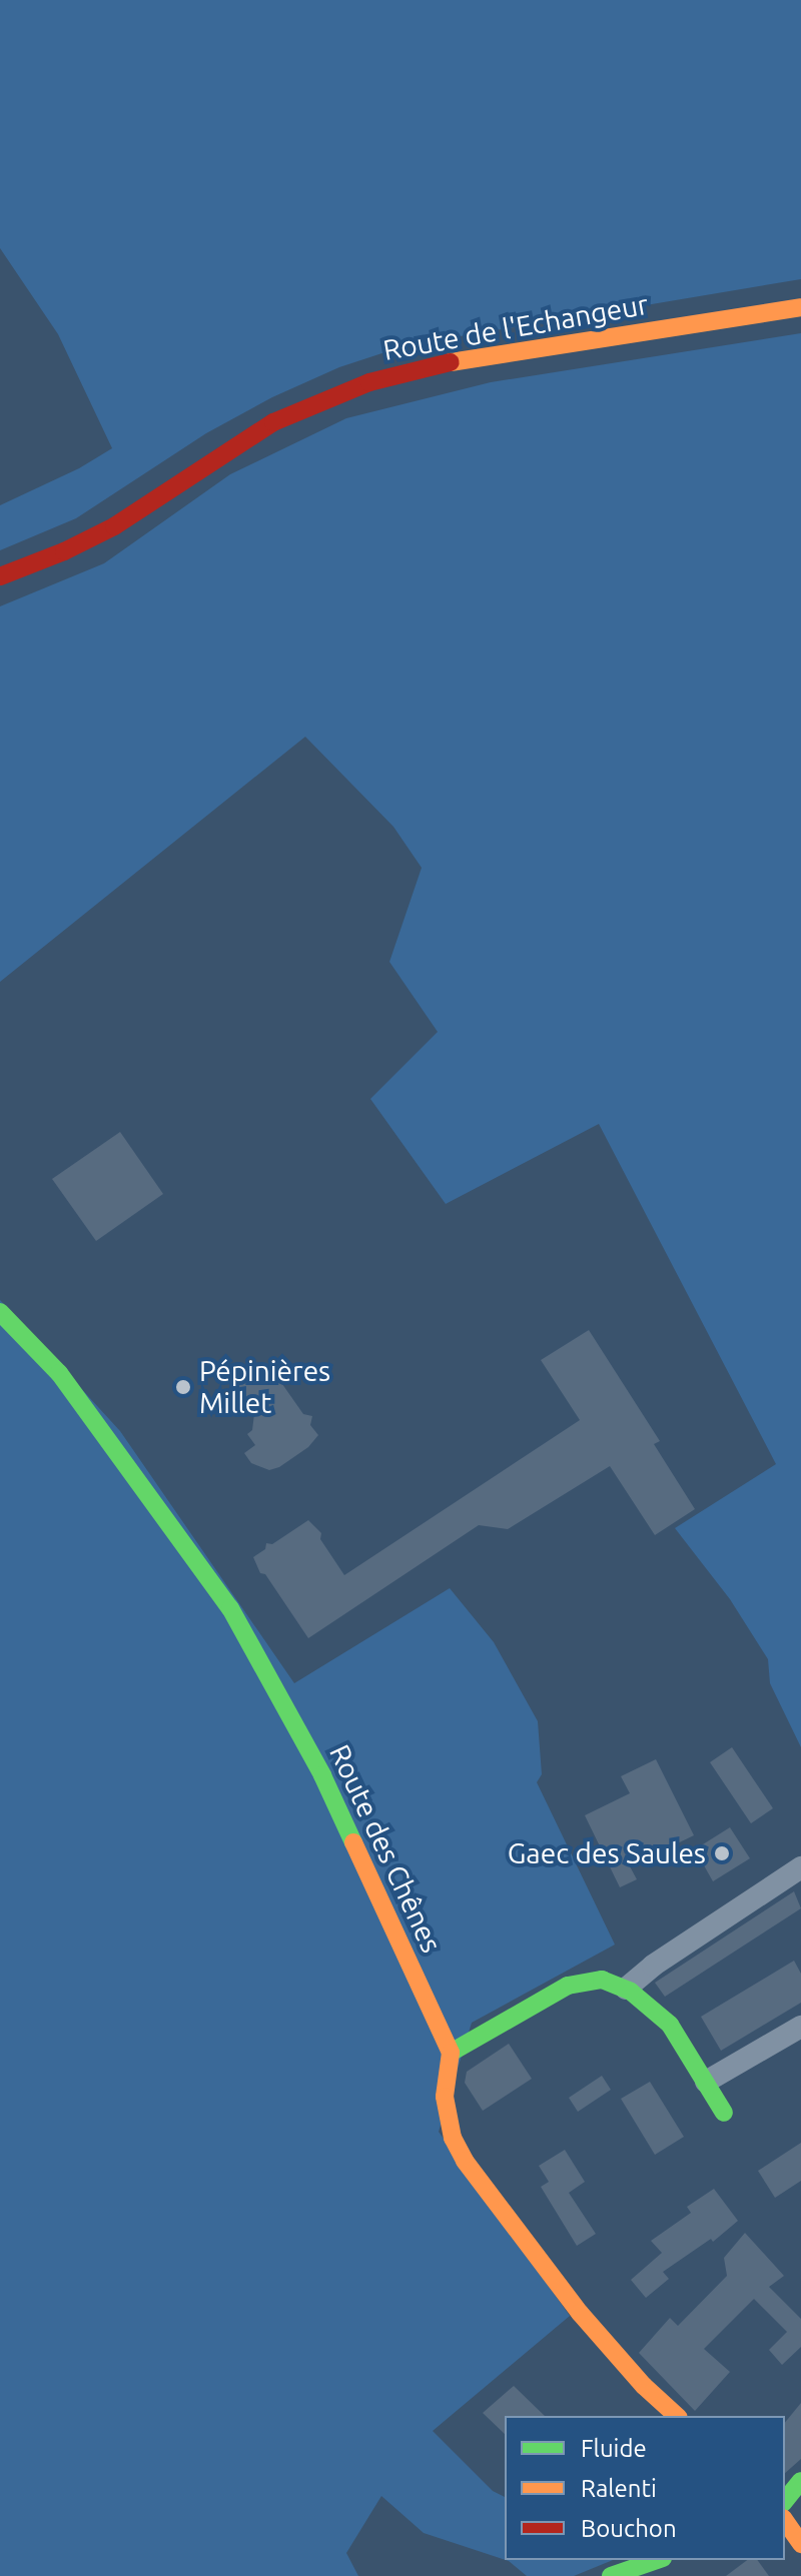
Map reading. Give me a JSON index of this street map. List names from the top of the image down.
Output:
{
  "streets": {
    "street": ["Route de l'Echangeur", "Route des Chênes"]
  },
  "places": ["Pépinières Millet", "Gaec des Saules"],
  "legend": ["Fluide", "Ralenti", "Bouchon"]
}
